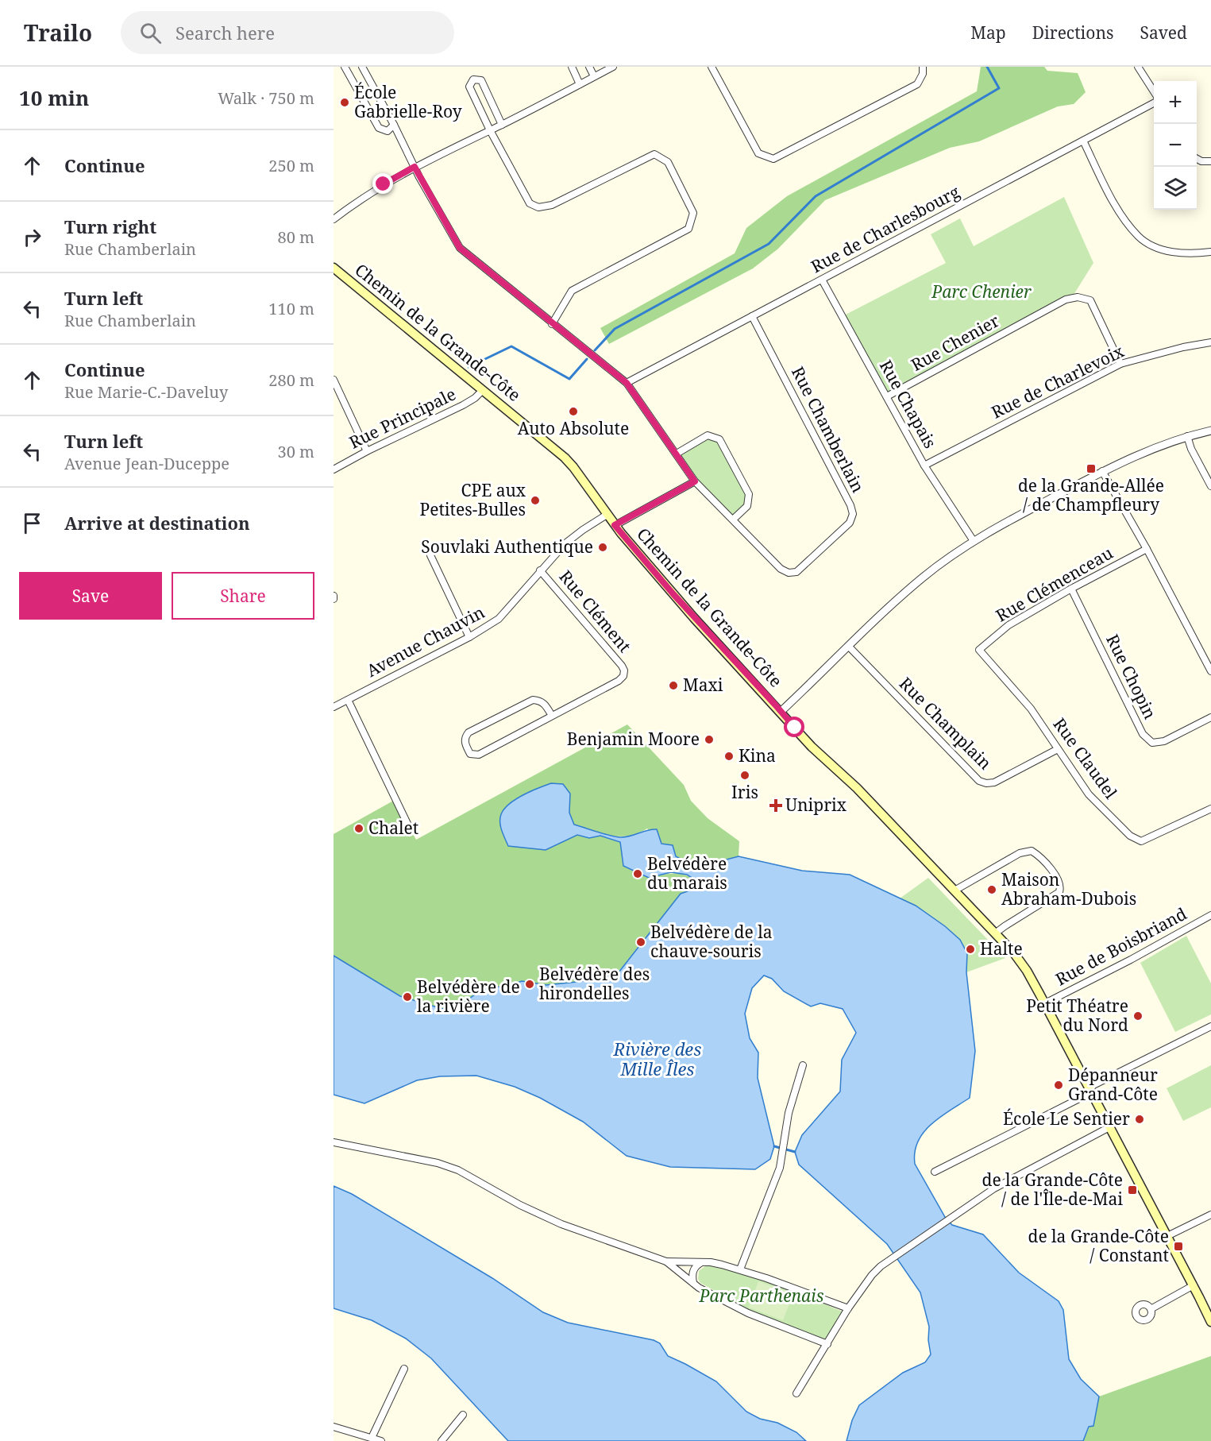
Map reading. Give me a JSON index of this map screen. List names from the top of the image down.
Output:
{
  "streets": {
    "main road": ["Chemin de la Grande-Côte"],
    "street": [
      "Rue de Charlesbourg",
      "Rue Chenier",
      "Rue de Charlevoix",
      "Rue Chapais",
      "Rue Principale",
      "Rue Chamberlain",
      "Rue Clémenceau",
      "Rue Clément",
      "Avenue Chauvin",
      "Rue Chopin",
      "Rue Champlain",
      "Rue Claudel",
      "Rue de Boisbriand"
    ]
  },
  "crossings": [
    ["Rue de Charlesbourg", "Rue Chapais"],
    ["Rue de Charlesbourg", "Rue Chamberlain"],
    ["Chemin de la Grande-Côte", "Rue Principale"],
    ["Chemin de la Grande-Côte", "Avenue Chauvin"],
    ["Chemin de la Grande-Côte", "Rue de Boisbriand"],
    ["Rue Chenier", "Rue de Charlevoix"],
    ["Rue Chenier", "Rue Chapais"],
    ["Rue de Charlevoix", "Rue Chapais"],
    ["Rue Clémenceau", "Rue Chopin"],
    ["Rue Clémenceau", "Rue Claudel"],
    ["Rue Clément", "Avenue Chauvin"],
    ["Rue Champlain", "Rue Claudel"]
  ],
  "water": ["Rivière des Mille Îles"],
  "parks": ["Parc Chenier", "Parc Parthenais"],
  "places": {
    "other": [
      "École Gabrielle-Roy",
      "Auto Absolute",
      "CPE aux Petites-Bulles",
      "Souvlaki Authentique",
      "Maxi",
      "Benjamin Moore",
      "Kina",
      "Iris",
      "Chalet",
      "Belvédère du marais",
      "Maison Abraham-Dubois",
      "Belvédère de la chauve-souris",
      "Halte",
      "Belvédère des hirondelles",
      "Belvédère de la rivière",
      "Petit Théatre du Nord",
      "Dépanneur Grand-Côte",
      "École Le Sentier"
    ],
    "transit": ["de la Grande-Allée / de Champfleury", "de la Grande-Côte / de l'Île-de-Mai", "de la Grande-Côte / Constant"],
    "health": ["Uniprix"]
  },
  "page": {
    "header": "Trailo",
    "search": "Search here",
    "nav": ["Map", "Directions", "Saved"],
    "heading": ["10 min", "Walk · 750 m"],
    "map_buttons": ["+", "−"],
    "list": [
      ["Continue", "250 m"],
      ["Turn right", "Rue Chamberlain", "80 m"],
      ["Turn left", "Rue Chamberlain", "110 m"],
      ["Continue", "Rue Marie-C.-Daveluy", "280 m"],
      ["Turn left", "Avenue Jean-Duceppe", "30 m"],
      "Arrive at destination"
    ],
    "buttons": ["Save", "Share"]
  }
}
